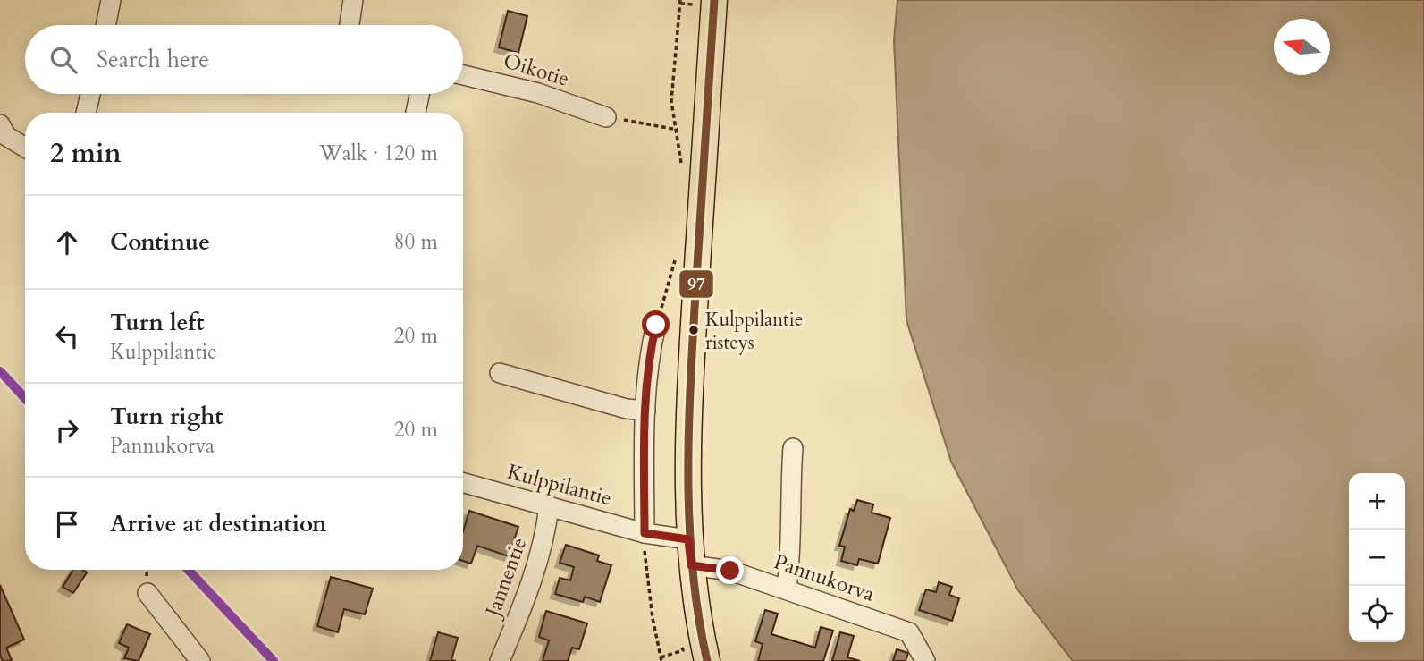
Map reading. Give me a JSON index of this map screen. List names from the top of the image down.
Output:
{
  "streets": {
    "street": [
      "Oikotie",
      "Kulppilantie",
      "Jannentie",
      "Pannukorva"
    ]
  },
  "crossings": [
    ["Kulppilantie", "Jannentie"]
  ],
  "places": ["Kulppilantie risteys"],
  "lines": ["transit line 97"],
  "north": "left",
  "page": {
    "search": "Search here",
    "heading": ["2 min", "Walk · 120 m"],
    "list": [
      ["Continue", "80 m"],
      ["Turn left", "Kulppilantie", "20 m"],
      ["Turn right", "Pannukorva", "20 m"],
      "Arrive at destination"
    ],
    "map_buttons": ["+", "−"]
  }
}
